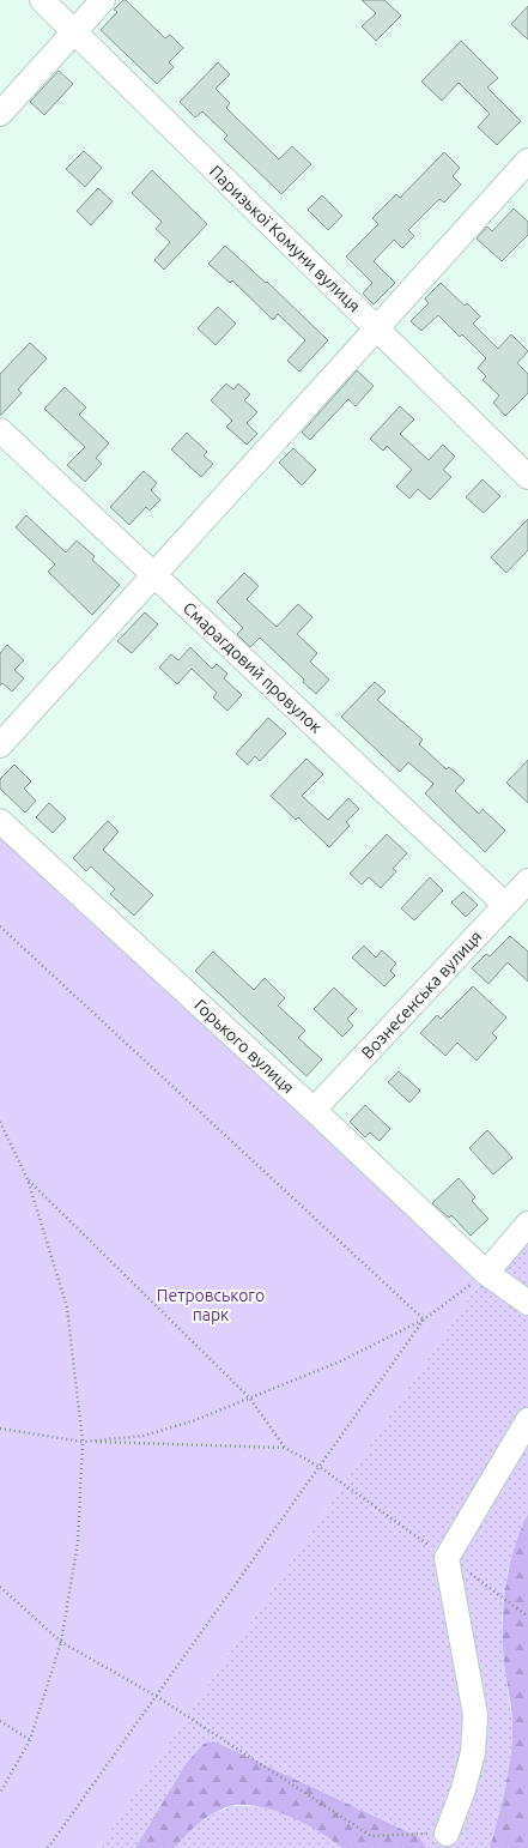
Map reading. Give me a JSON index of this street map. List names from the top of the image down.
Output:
{
  "streets": {
    "street": [
      "Паризької Комуни вулиця",
      "Смарагдовий провулок",
      "Вознесенська вулиця",
      "Горького вулиця"
    ]
  },
  "crossings": [
    ["Смарагдовий провулок", "Вознесенська вулиця"],
    ["Вознесенська вулиця", "Горького вулиця"]
  ],
  "parks": ["Петровського парк"]
}
